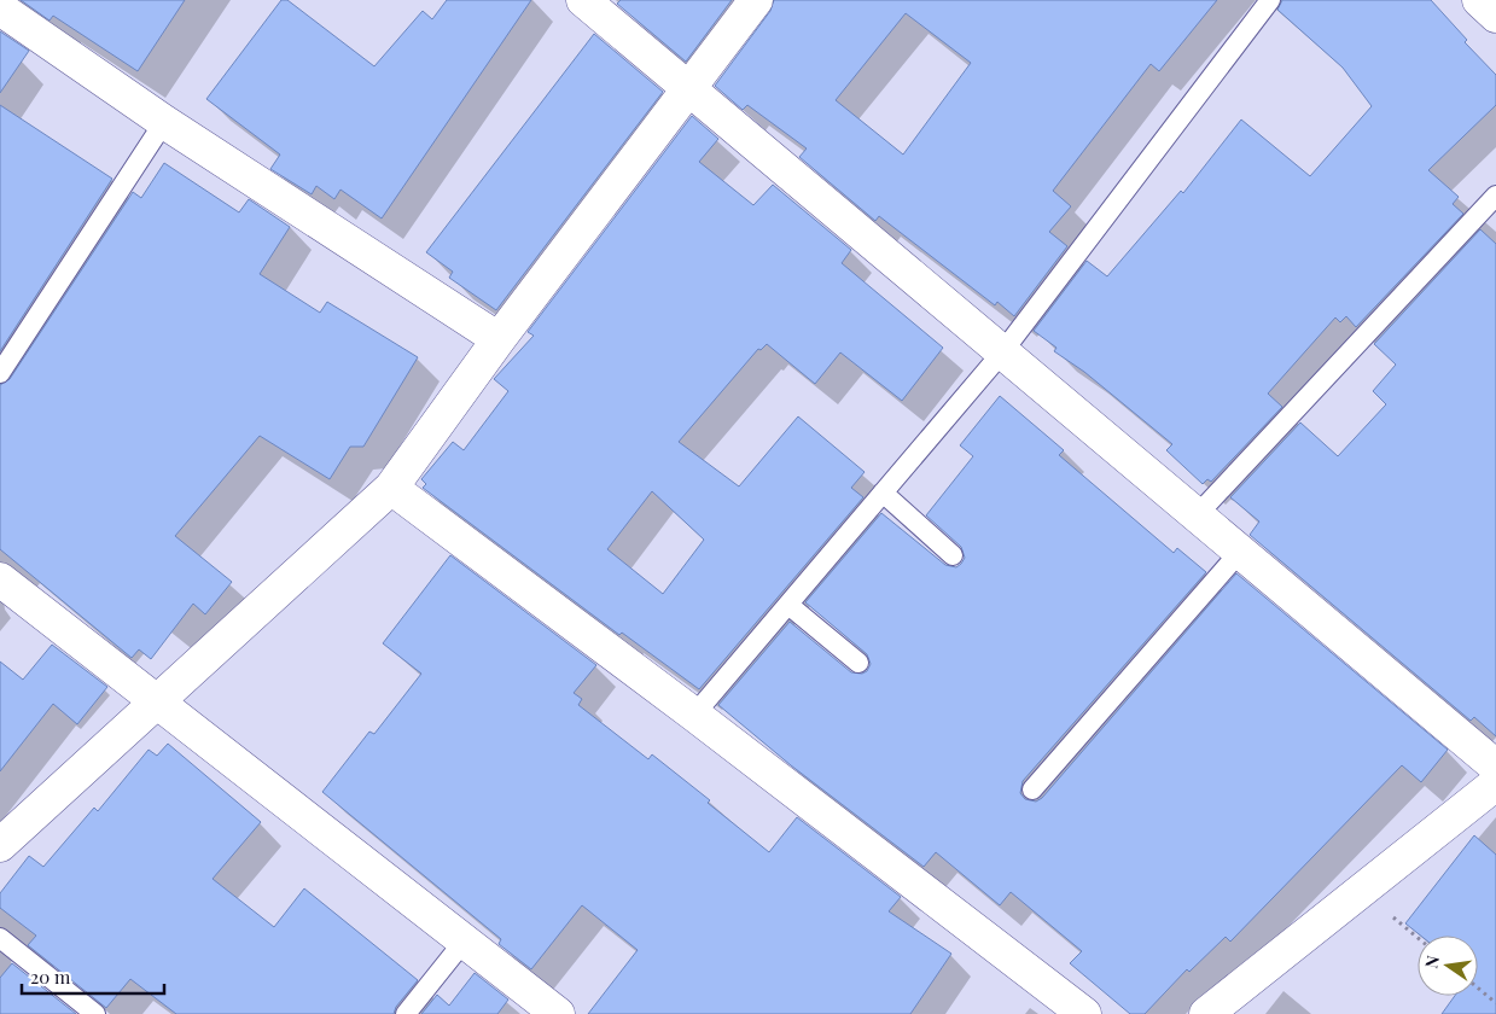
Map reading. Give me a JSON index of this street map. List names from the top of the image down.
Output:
{
  "scale_bar": "20 m",
  "north": "left"
}
